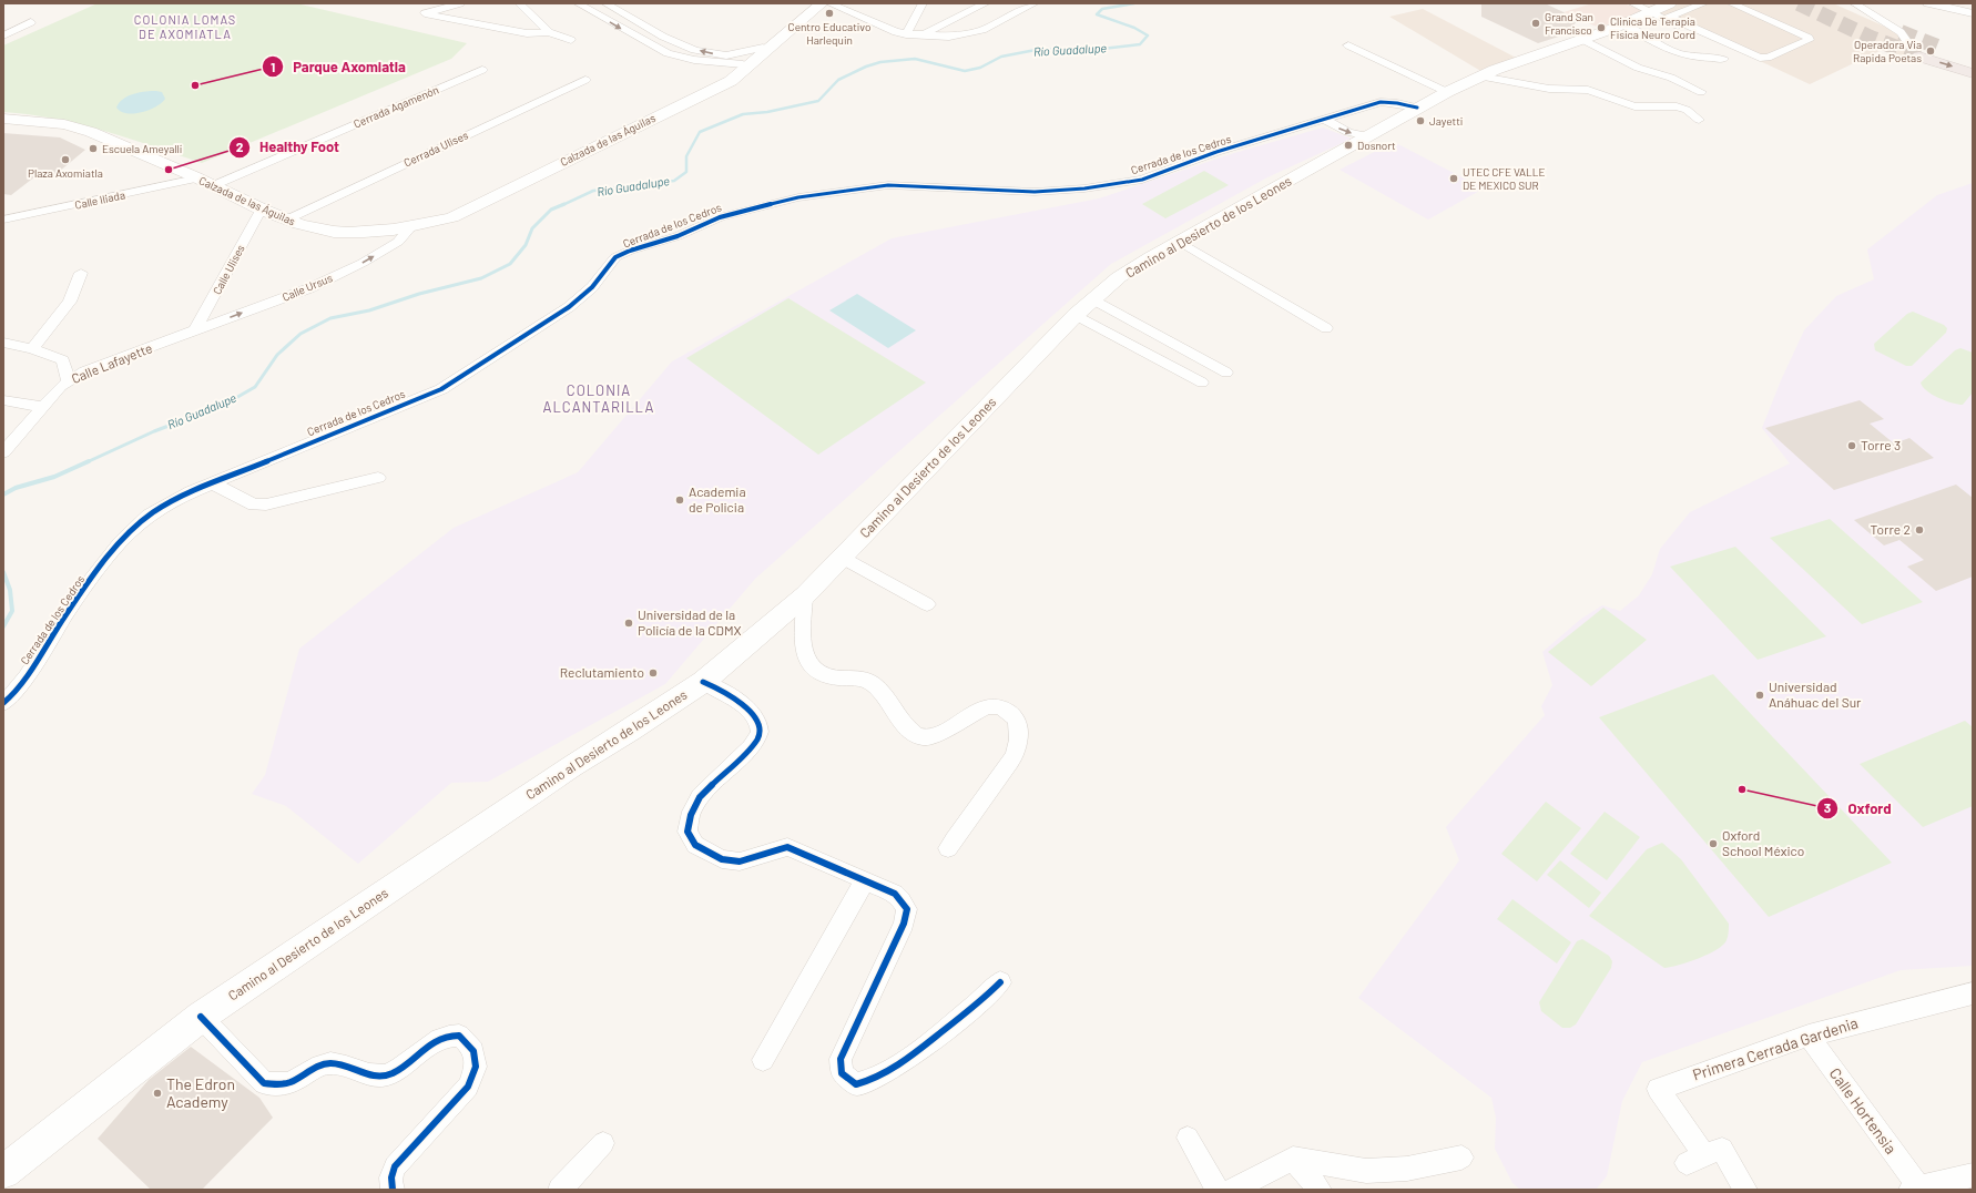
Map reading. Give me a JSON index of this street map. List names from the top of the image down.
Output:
{
  "streets": {
    "main road": ["Calzada de las Águilas", "Camino al Desierto de los Leones"],
    "street": [
      "Cerrada Agamenón",
      "Cerrada Ulises",
      "Cerrada de los Cedros",
      "Calle Iliada",
      "Calle Ulises",
      "Calle Ursus",
      "Calle Lafayette",
      "Primera Cerrada Gardenia",
      "Calle Hortensia"
    ]
  },
  "crossings": [
    ["Cerrada Agamenón", "Calzada de las Águilas"],
    ["Calzada de las Águilas", "Cerrada Ulises"],
    ["Calzada de las Águilas", "Calle Iliada"],
    ["Calzada de las Águilas", "Calle Ulises"],
    ["Calzada de las Águilas", "Calle Ursus"],
    ["Cerrada de los Cedros", "Camino al Desierto de los Leones"],
    ["Calle Ulises", "Calle Ursus"],
    ["Calle Ulises", "Calle Lafayette"],
    ["Calle Ursus", "Calle Lafayette"],
    ["Primera Cerrada Gardenia", "Calle Hortensia"]
  ],
  "one_way": ["Calle Ursus"],
  "districts": ["COLONIA LOMAS DE AXOMIATLA", "COLONIA ALCANTARILLA"],
  "water": ["Río Guadalupe"],
  "places": [
    "Centro Educativo Harlequin",
    "Grand San Francisco",
    "Clinica De Terapia Fisica Neuro Cord",
    "Operadora Via Rapida Poetas",
    "Parque Axomiatla",
    "Jayetti",
    "Dosnort",
    "Escuela Ameyalli",
    "Plaza Axomiatla",
    "Healthy Foot",
    "UTEC CFE VALLE DE MEXICO SUR",
    "Torre 3",
    "Academia de Policia",
    "Torre 2",
    "Universidad de la Policía de la CDMX",
    "Reclutamiento",
    "Universidad Anáhuac del Sur",
    "Oxford",
    "Oxford School México",
    "The Edron Academy"
  ]
}
